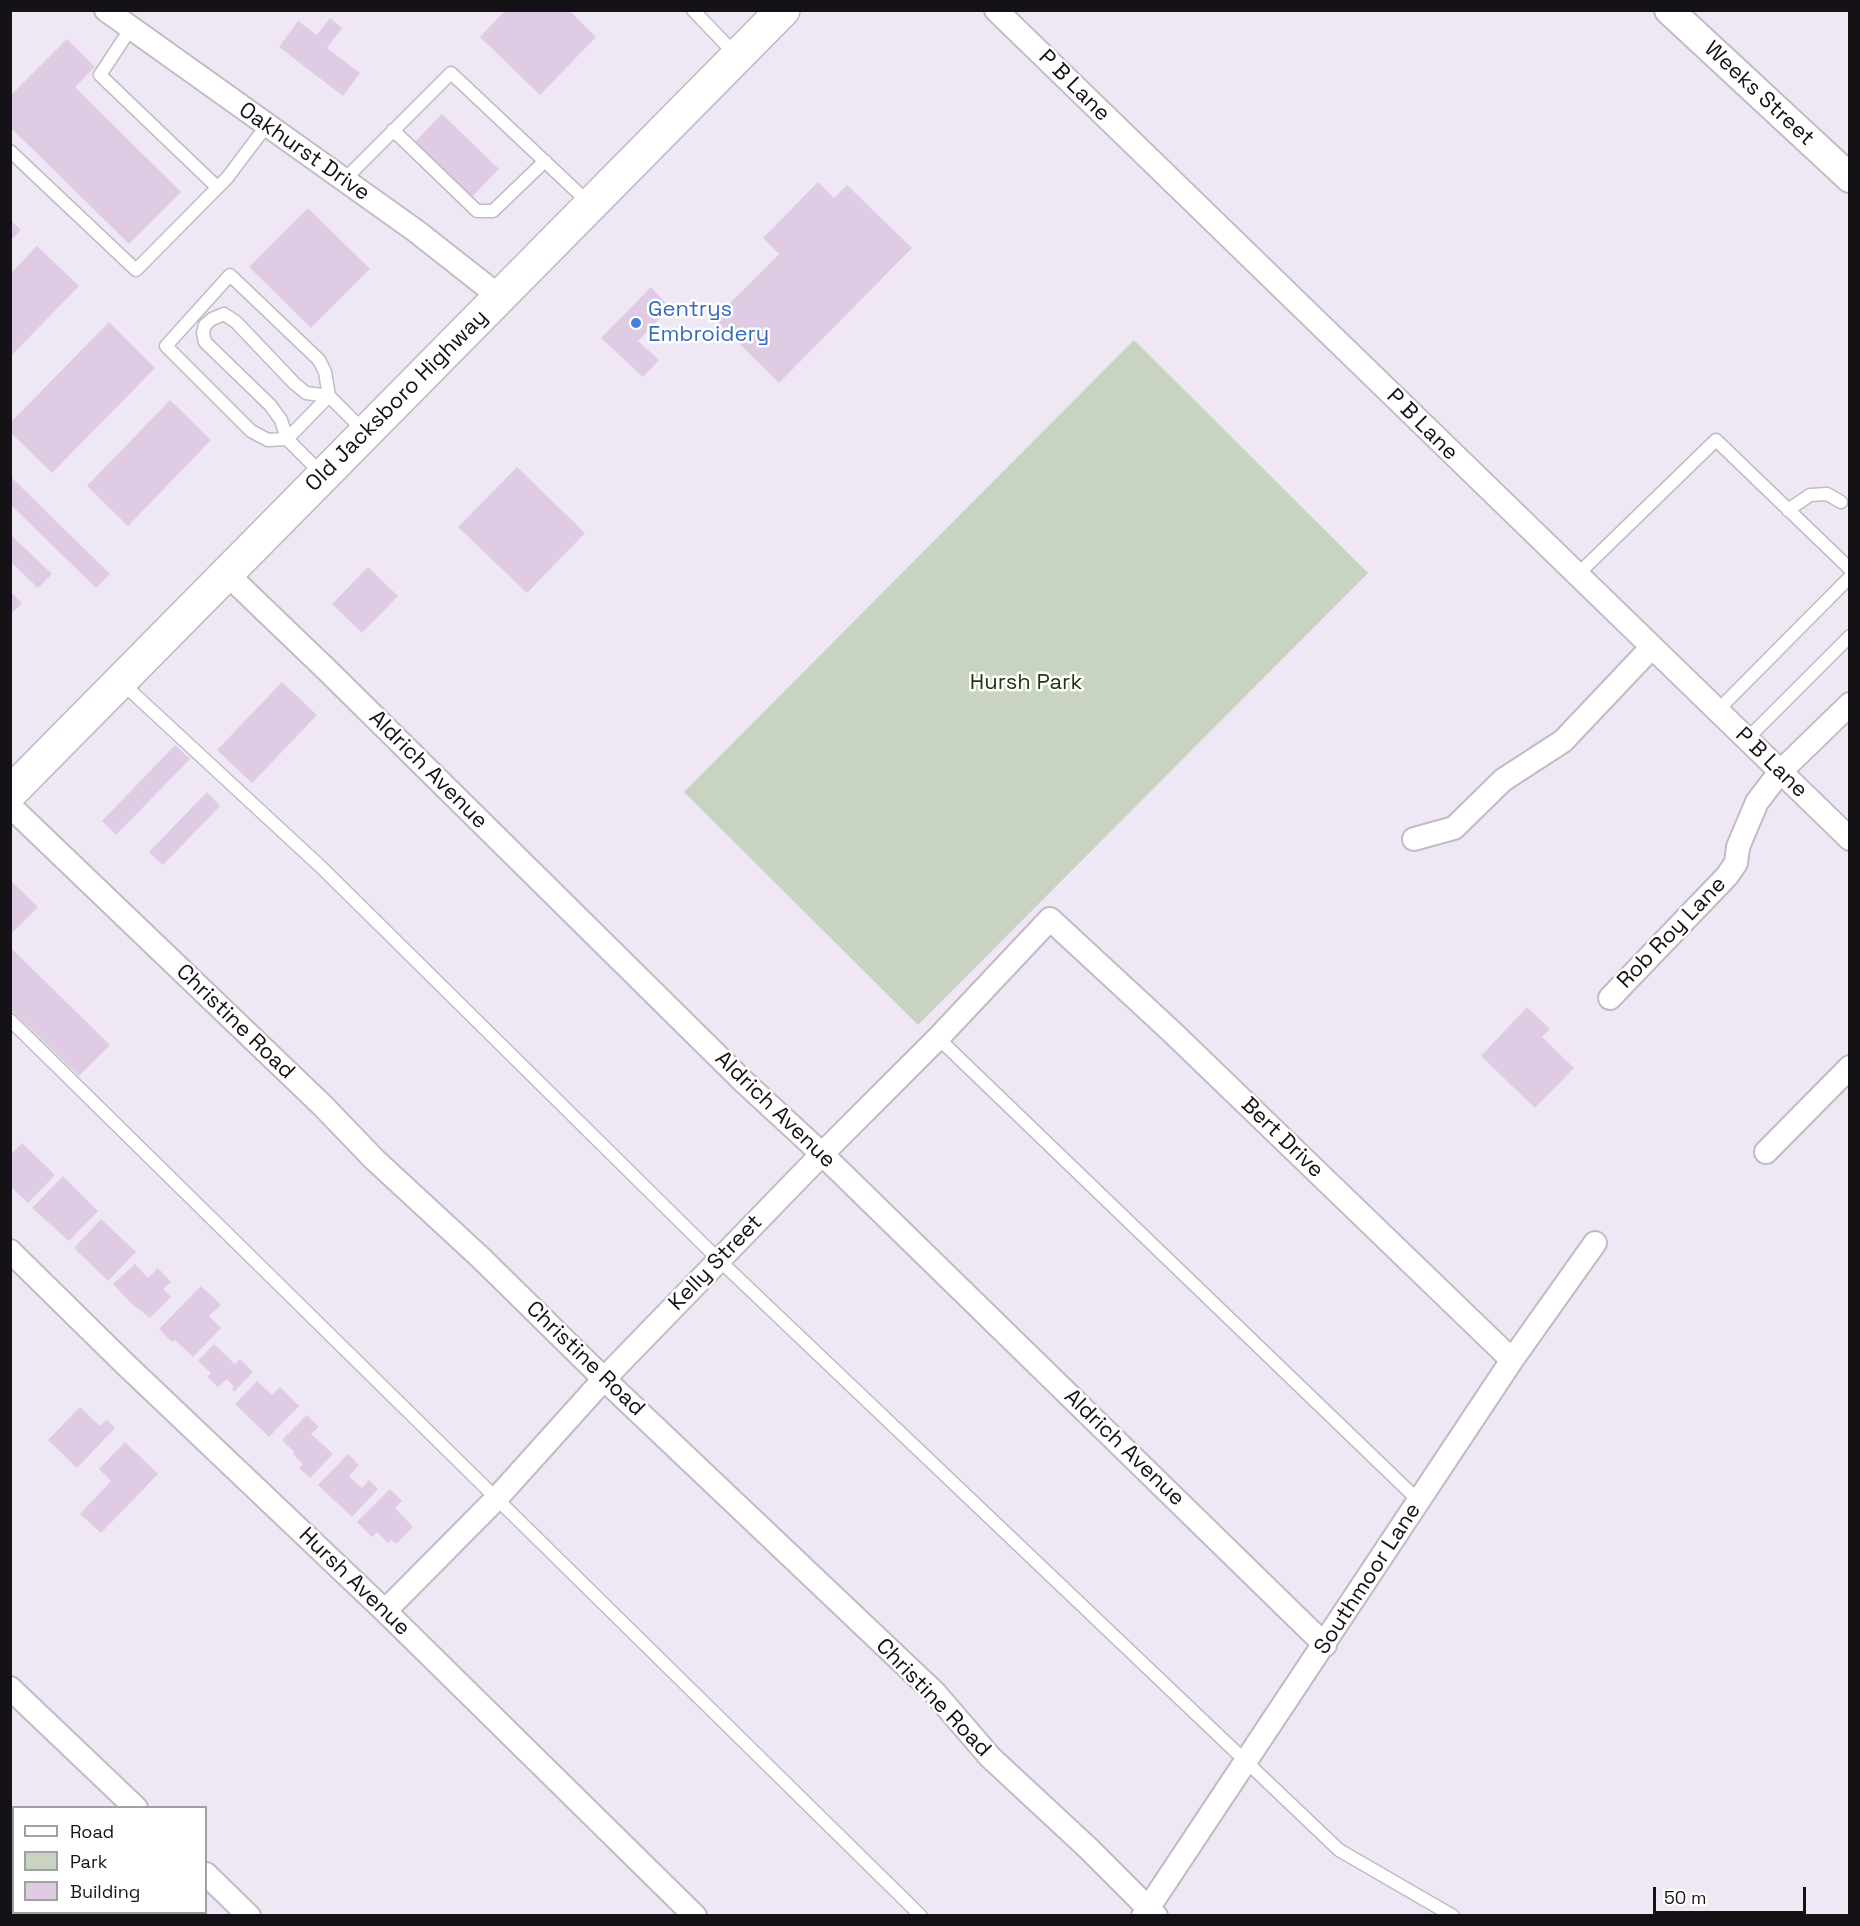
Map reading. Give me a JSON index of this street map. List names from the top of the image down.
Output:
{
  "streets": {
    "main road": ["Old Jacksboro Highway"],
    "street": [
      "P B Lane",
      "Weeks Street",
      "Oakhurst Drive",
      "Aldrich Avenue",
      "Rob Roy Lane",
      "Christine Road",
      "Bert Drive",
      "Kelly Street",
      "Southmoor Lane",
      "Hursh Avenue"
    ]
  },
  "crossings": [
    ["P B Lane", "Rob Roy Lane"],
    ["Oakhurst Drive", "Old Jacksboro Highway"],
    ["Old Jacksboro Highway", "Aldrich Avenue"],
    ["Aldrich Avenue", "Kelly Street"],
    ["Aldrich Avenue", "Southmoor Lane"],
    ["Christine Road", "Kelly Street"],
    ["Christine Road", "Southmoor Lane"],
    ["Bert Drive", "Kelly Street"],
    ["Bert Drive", "Southmoor Lane"],
    ["Kelly Street", "Hursh Avenue"]
  ],
  "parks": ["Hursh Park"],
  "places": ["Gentrys Embroidery"],
  "legend": ["Road", "Park", "Building"],
  "scale_bar": "50 m"
}
